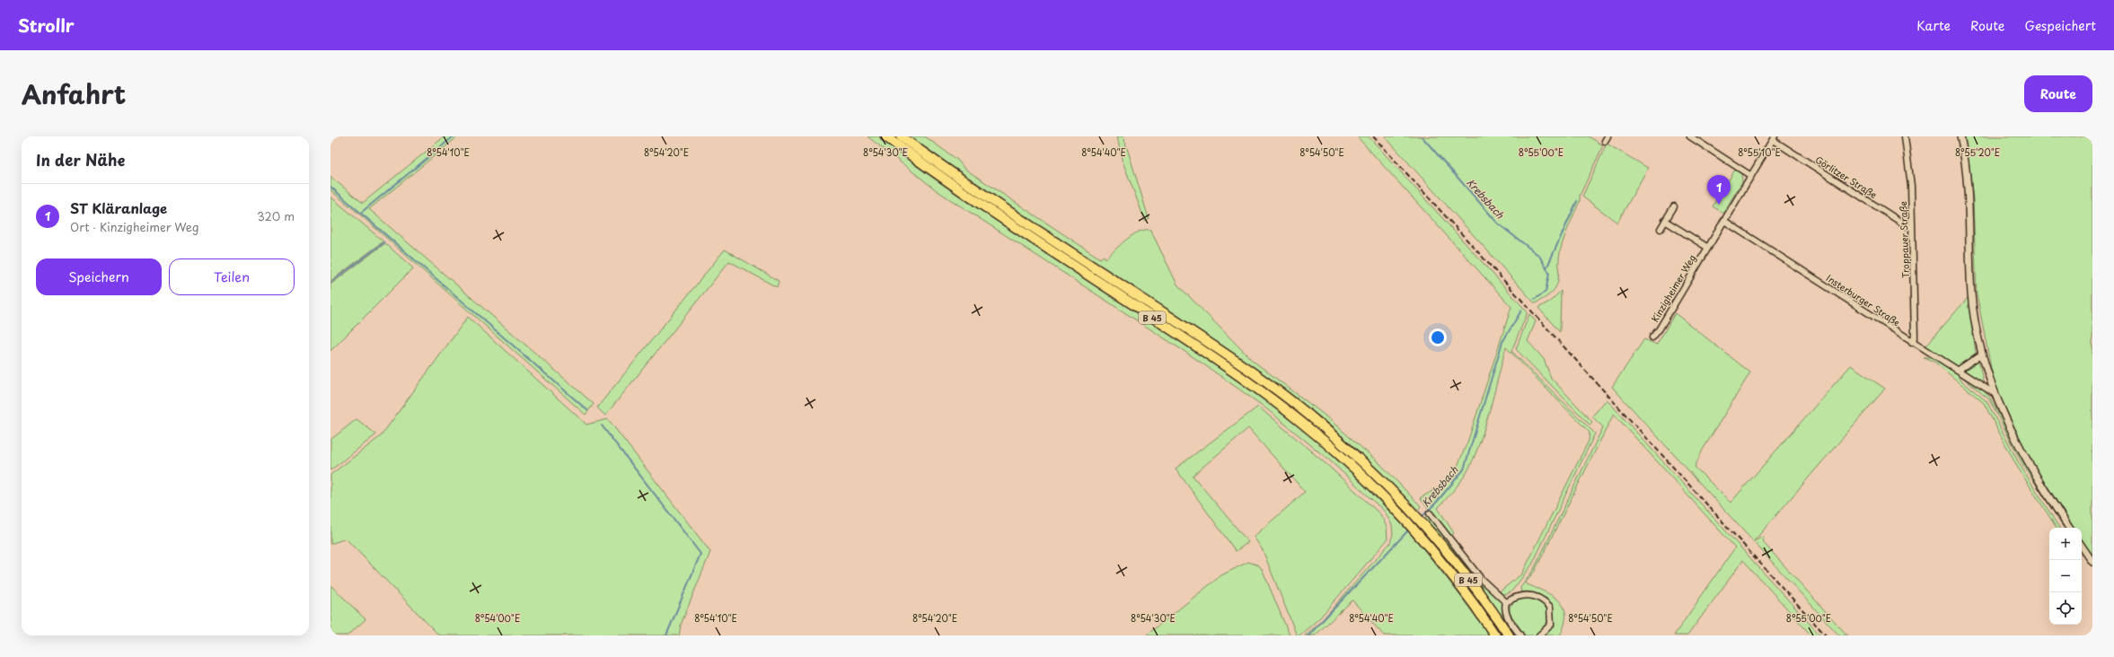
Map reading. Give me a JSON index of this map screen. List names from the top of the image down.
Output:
{
  "streets": {
    "highway": ["B 45"],
    "street": [
      "Görlitzer Straße",
      "Troppauer Straße",
      "Kinzigheimer Weg",
      "Insterburger Straße"
    ]
  },
  "crossings": [
    ["Görlitzer Straße", "Troppauer Straße"],
    ["Görlitzer Straße", "Kinzigheimer Weg"],
    ["Troppauer Straße", "Insterburger Straße"],
    ["Kinzigheimer Weg", "Insterburger Straße"]
  ],
  "water": ["Krebsbach"],
  "page": {
    "header": "Strollr",
    "nav": ["Karte", "Route", "Gespeichert"],
    "title": "Anfahrt",
    "buttons": [
      "Route",
      ["Speichern", "Teilen"]
    ],
    "heading": "In der Nähe",
    "pins": "1",
    "list": [
      {
        "mark": "1",
        "name": "ST Kläranlage",
        "note": "Ort · Kinzigheimer Weg",
        "value": "320 m"
      }
    ],
    "map_buttons": ["+", "−"]
  },
  "coordinates": [
    "8°54'10\"E",
    "8°54'20\"E",
    "8°54'30\"E",
    "8°54'40\"E",
    "8°54'50\"E",
    "8°55'00\"E",
    "8°55'10\"E",
    "8°55'20\"E",
    "8°54'00\"E"
  ]
}
